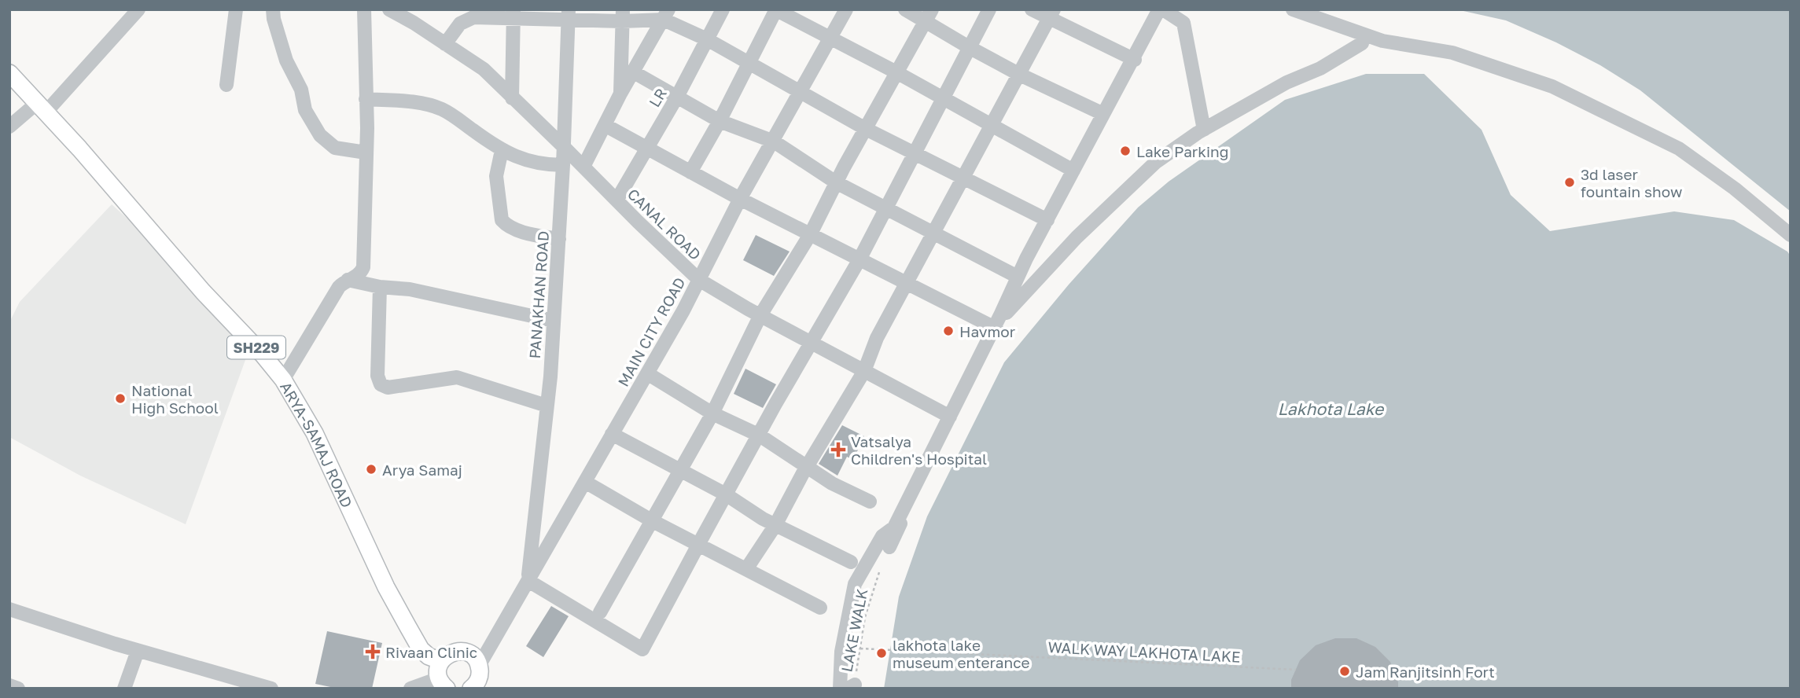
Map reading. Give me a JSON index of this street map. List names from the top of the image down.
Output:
{
  "streets": {
    "main road": ["SH229", "ARYA-SAMAJ ROAD"],
    "street": [
      "LR",
      "CANAL ROAD",
      "PANAKHAN ROAD",
      "MAIN CITY ROAD"
    ],
    "path": ["LAKE WALK", "WALK WAY LAKHOTA LAKE"]
  },
  "crossings": [
    ["LR", "CANAL ROAD"],
    ["CANAL ROAD", "PANAKHAN ROAD"],
    ["CANAL ROAD", "MAIN CITY ROAD"],
    ["PANAKHAN ROAD", "MAIN CITY ROAD"],
    ["LAKE WALK", "WALK WAY LAKHOTA LAKE"]
  ],
  "water": ["Lakhota Lake"],
  "places": {
    "other": [
      "Lake Parking",
      "3d laser fountain show",
      "Havmor",
      "National High School",
      "Arya Samaj",
      "lakhota lake museum enterance",
      "Jam Ranjitsinh Fort"
    ],
    "health": ["Vatsalya Children's Hospital", "Rivaan Clinic"]
  }
}
